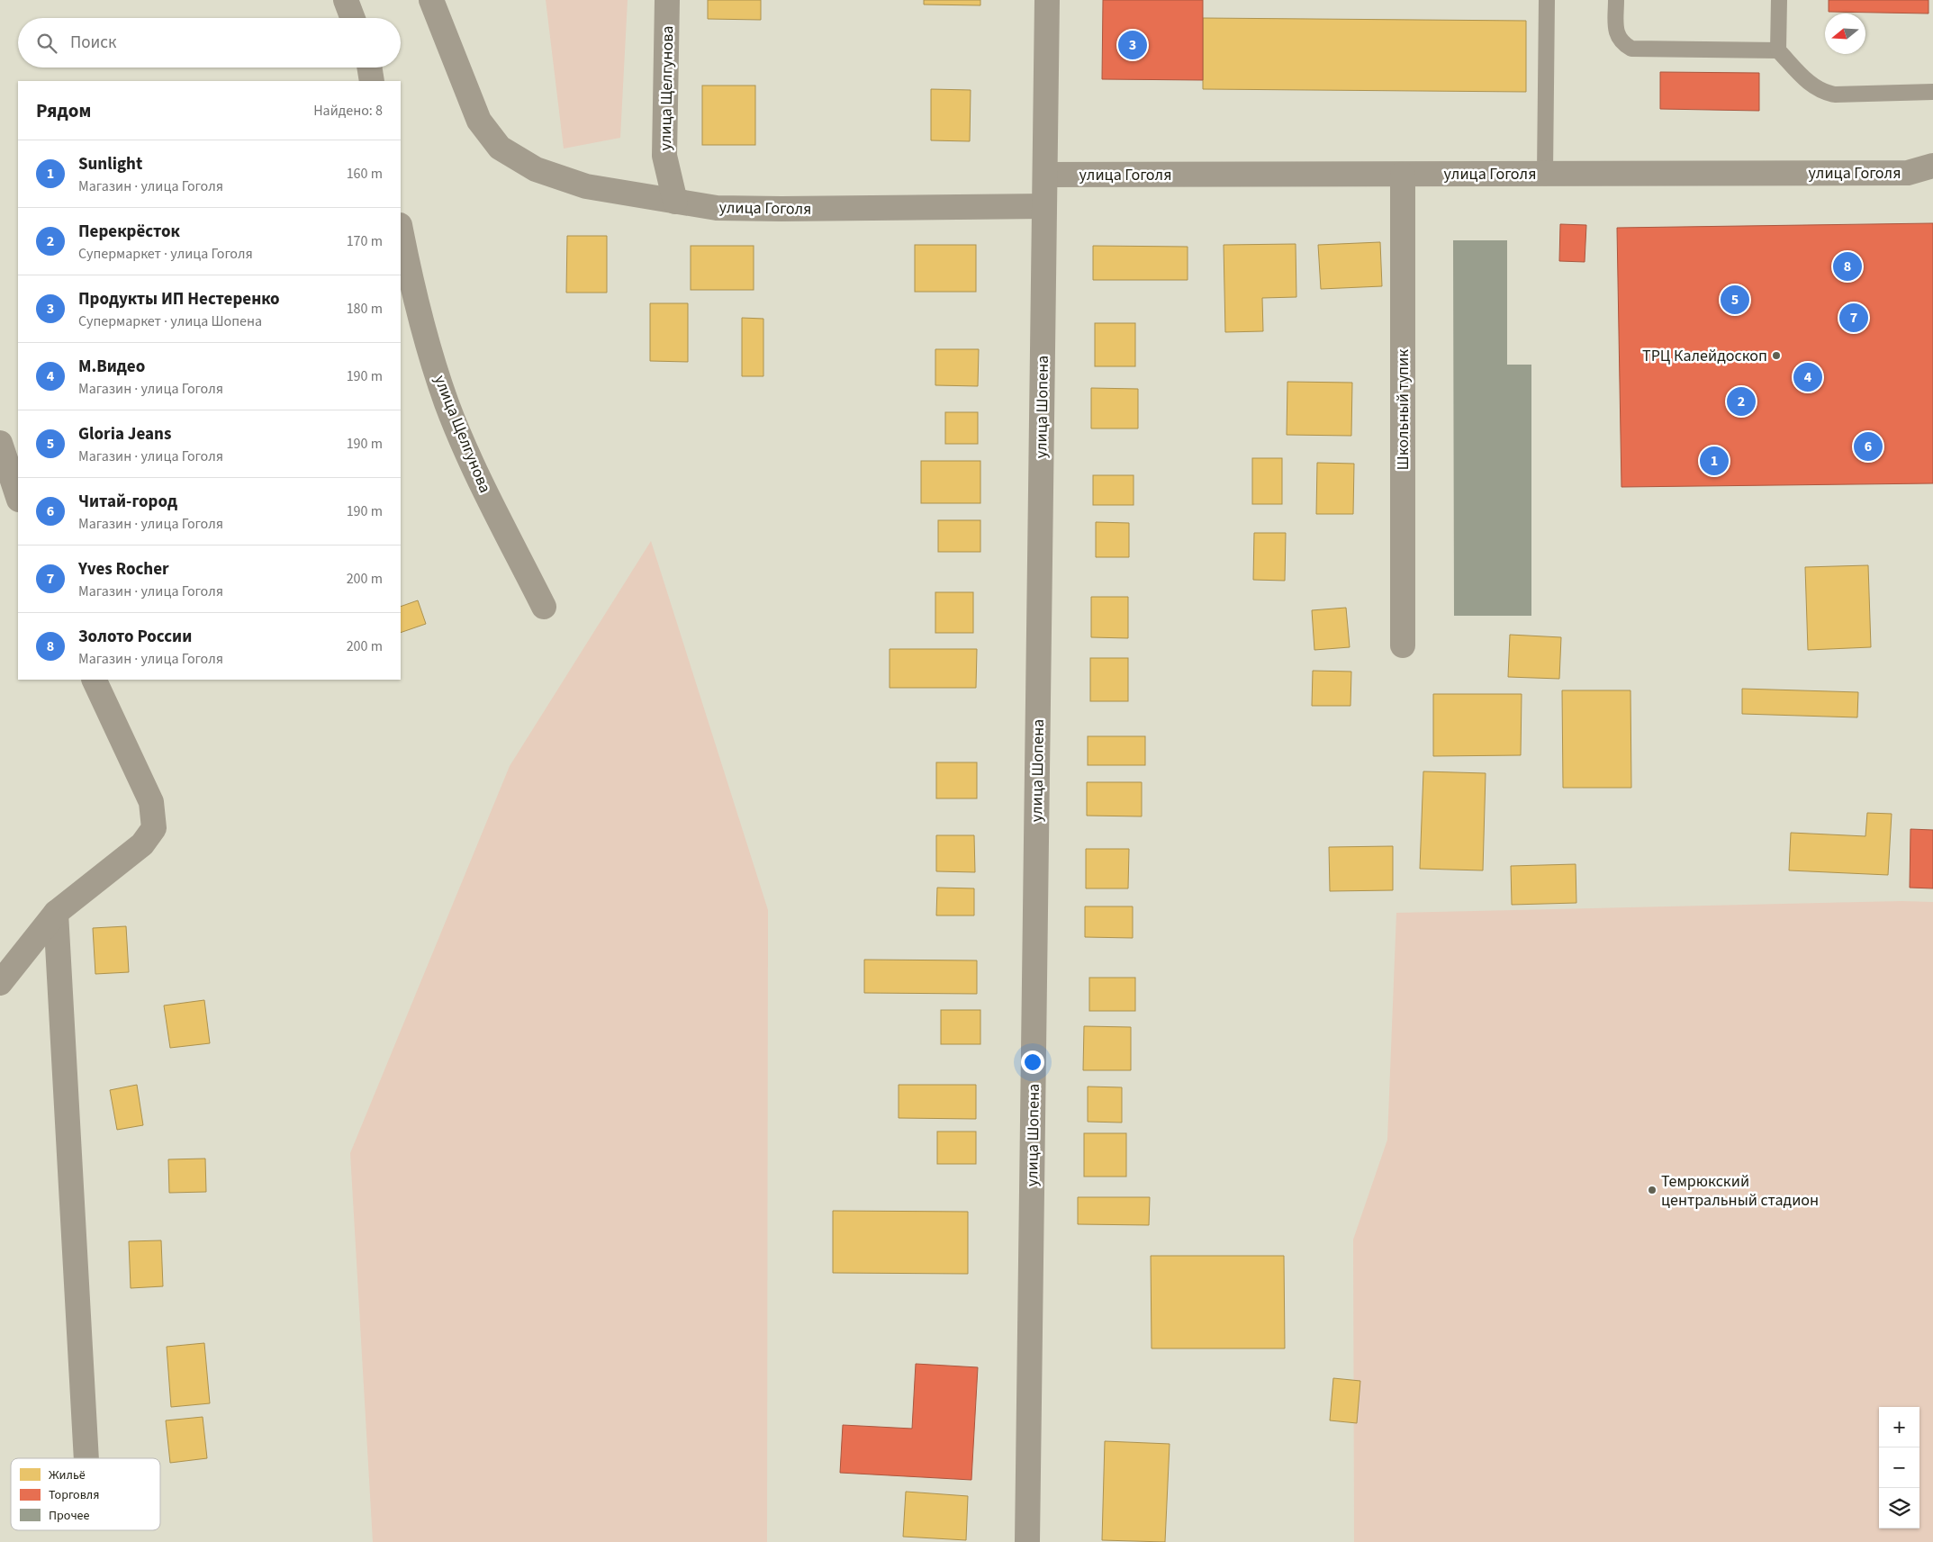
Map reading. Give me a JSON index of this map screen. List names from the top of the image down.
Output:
{
  "streets": {
    "street": [
      "улица Щелгунова",
      "улица Гоголя",
      "улица Шопена",
      "Школьный тупик"
    ]
  },
  "crossings": [
    ["улица Щелгунова", "улица Гоголя"],
    ["улица Гоголя", "улица Шопена"],
    ["улица Гоголя", "Школьный тупик"]
  ],
  "places": ["ТРЦ Калейдоскоп", "Темрюкский центральный стадион"],
  "legend": ["Жильё", "Торговля", "Прочее"],
  "north": "left",
  "page": {
    "search": "Поиск",
    "pins": [
      "3",
      "8",
      "5",
      "7",
      "4",
      "2",
      "6",
      "1"
    ],
    "heading": ["Рядом", "Найдено: 8"],
    "list": [
      {
        "mark": "1",
        "name": "Sunlight",
        "note": "Магазин · улица Гоголя",
        "value": "160 m"
      },
      {
        "mark": "2",
        "name": "Перекрёсток",
        "note": "Супермаркет · улица Гоголя",
        "value": "170 m"
      },
      {
        "mark": "3",
        "name": "Продукты ИП Нестеренко",
        "note": "Супермаркет · улица Шопена",
        "value": "180 m"
      },
      {
        "mark": "4",
        "name": "М.Видео",
        "note": "Магазин · улица Гоголя",
        "value": "190 m"
      },
      {
        "mark": "5",
        "name": "Gloria Jeans",
        "note": "Магазин · улица Гоголя",
        "value": "190 m"
      },
      {
        "mark": "6",
        "name": "Читай-город",
        "note": "Магазин · улица Гоголя",
        "value": "190 m"
      },
      {
        "mark": "7",
        "name": "Yves Rocher",
        "note": "Магазин · улица Гоголя",
        "value": "200 m"
      },
      {
        "mark": "8",
        "name": "Золото России",
        "note": "Магазин · улица Гоголя",
        "value": "200 m"
      }
    ],
    "map_buttons": ["+", "−"]
  }
}
